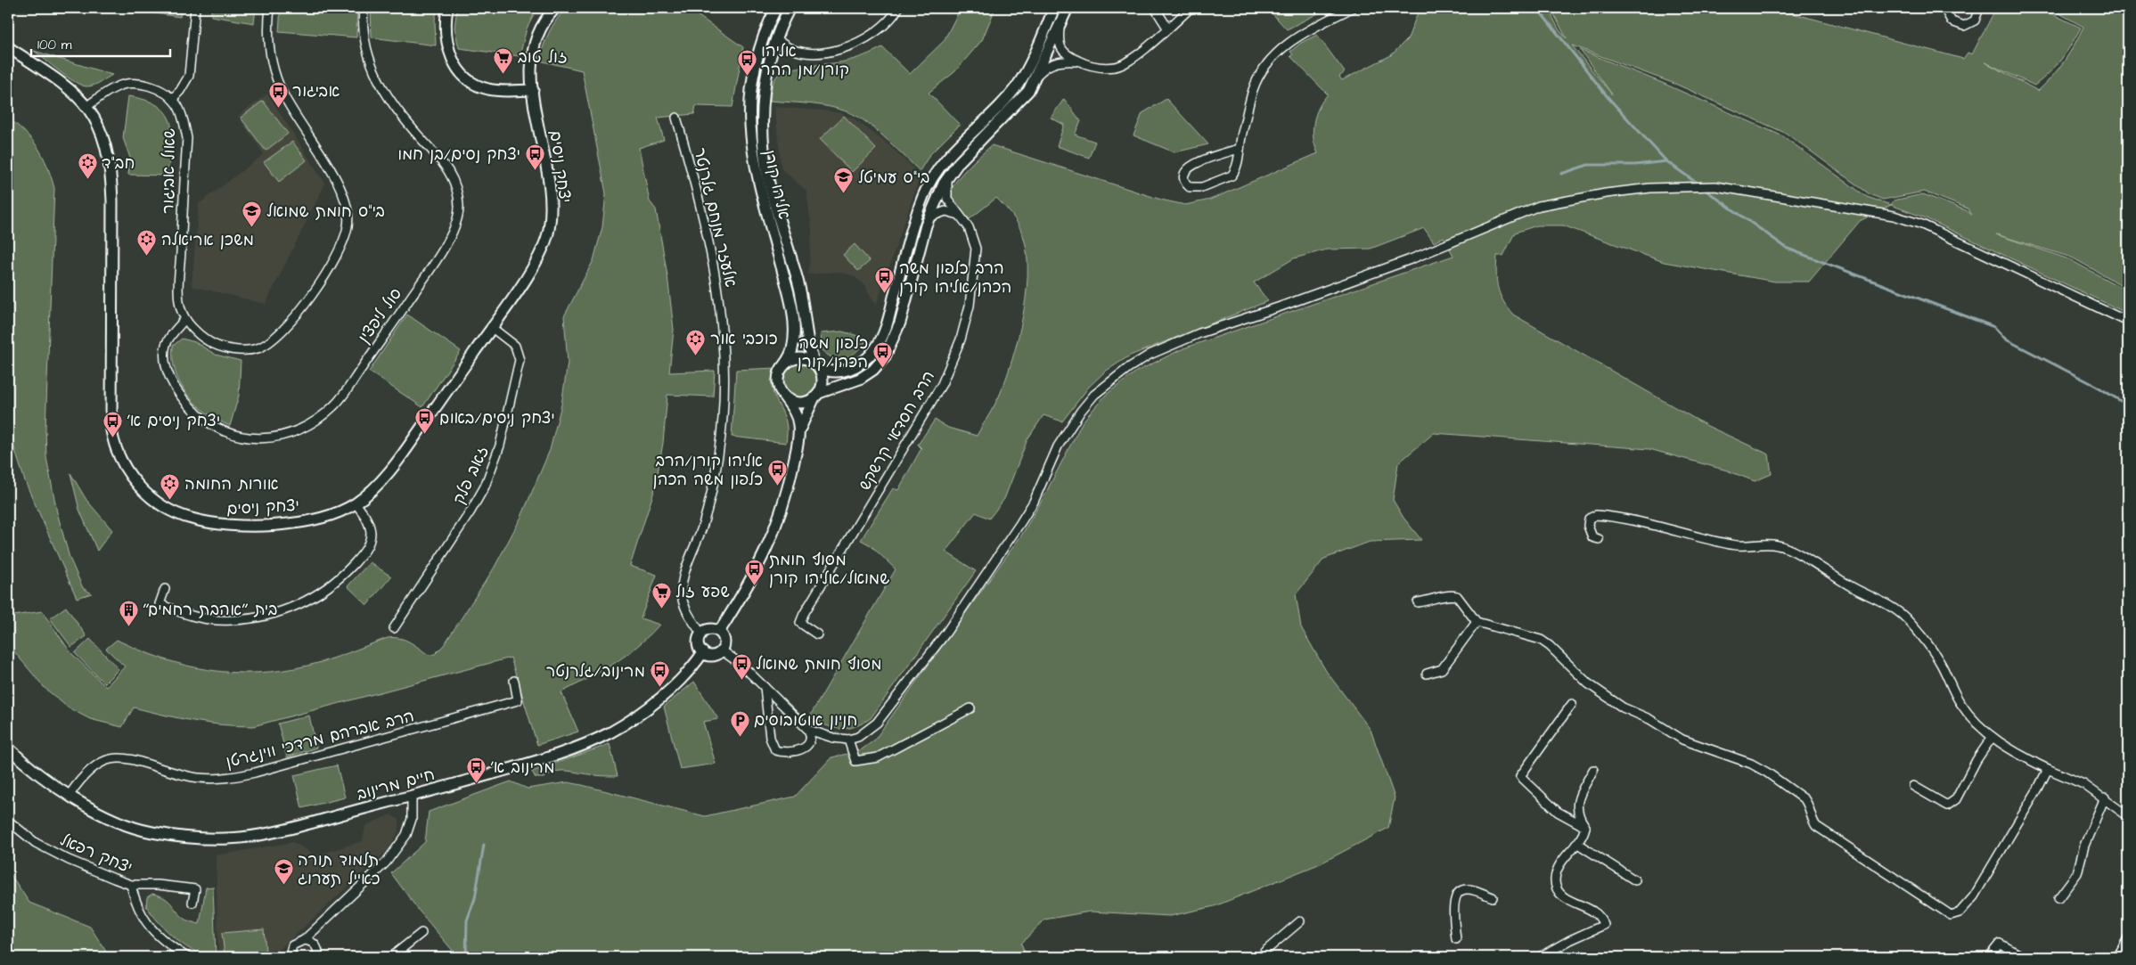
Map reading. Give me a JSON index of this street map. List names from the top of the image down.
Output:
{
  "streets": {
    "street": [
      "יצחק ניסים",
      "שאול אביגור",
      "אליהו קורן",
      "אלעזר מנחם גלרנטר",
      "סול ליפצין",
      "הרב חסדאי קרשקש",
      "זאב פלק",
      "הרב אברהם מרדכי ווינגרטן",
      "חיים מרינוב",
      "יצחק רפאל"
    ]
  },
  "crossings": [
    ["יצחק ניסים", "זאב פלק"],
    ["שאול אביגור", "סול ליפצין"],
    ["אלעזר מנחם גלרנטר", "חיים מרינוב"],
    ["הרב אברהם מרדכי ווינגרטן", "חיים מרינוב"]
  ],
  "places": {
    "supermarket": ["זול טוב", "שפע זול"],
    "bus stop": [
      "אליהו קורן/מן ההר",
      "אביגור",
      "יצחק נסים/בן חמו",
      "הרב כלפון משה הכהן/אליהו קורן",
      "כלפון משה הכהן/קורן",
      "יצחק ניסים/באום",
      "יצחק ניסים א׳",
      "אליהו קורן/הרב כלפון משה הכהן",
      "מסוף חומת שמואל/אליהו קורן",
      "מסוף חומת שמואל",
      "מרינוב/גלרנטר",
      "מרינוב א׳"
    ],
    "synagogue": [
      "חב\"ד",
      "משכן אריאלה",
      "כוכבי אור",
      "אורות החומה"
    ],
    "school or university": ["בי\"ס עמיטל", "בי\"ס חומת שמואל", "תלמוד תורה כאייל תערוג"],
    "building": ["בית ״אהבת רחמים״"],
    "parking": ["חניון אוטובוסים"]
  },
  "scale_bar": "100 m"
}
